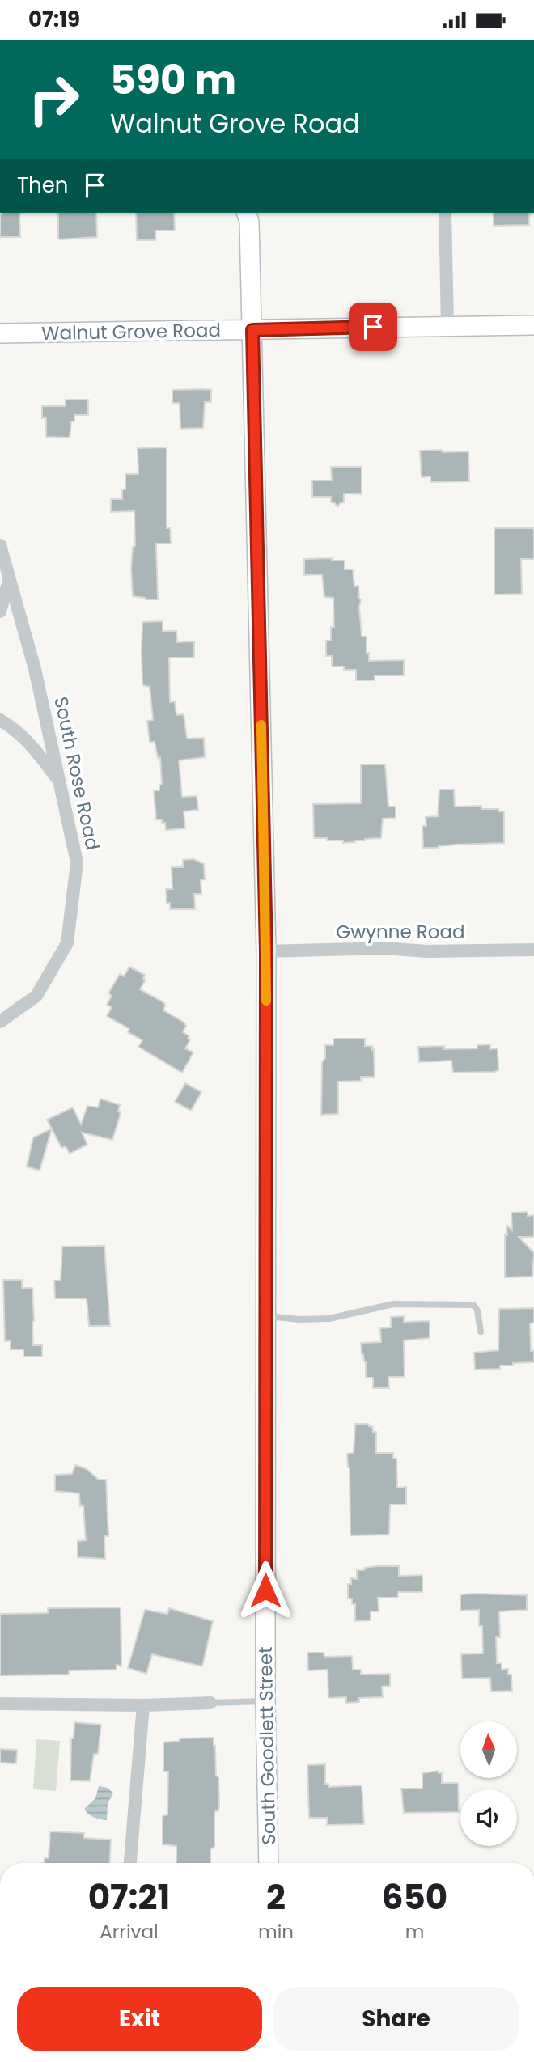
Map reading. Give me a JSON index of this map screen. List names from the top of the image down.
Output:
{
  "streets": {
    "main road": ["Walnut Grove Road", "South Goodlett Street"],
    "street": ["South Rose Road", "Gwynne Road"]
  },
  "crossings": [
    ["Walnut Grove Road", "South Goodlett Street"],
    ["Gwynne Road", "South Goodlett Street"]
  ],
  "north": "top",
  "page": {
    "status": "07:19",
    "turn": ["590 m", "Walnut Grove Road"],
    "then": "Then",
    "eta": [
      "07:21",
      "Arrival",
      "2",
      "min",
      "650",
      "m"
    ],
    "buttons": ["Exit", "Share"]
  }
}
